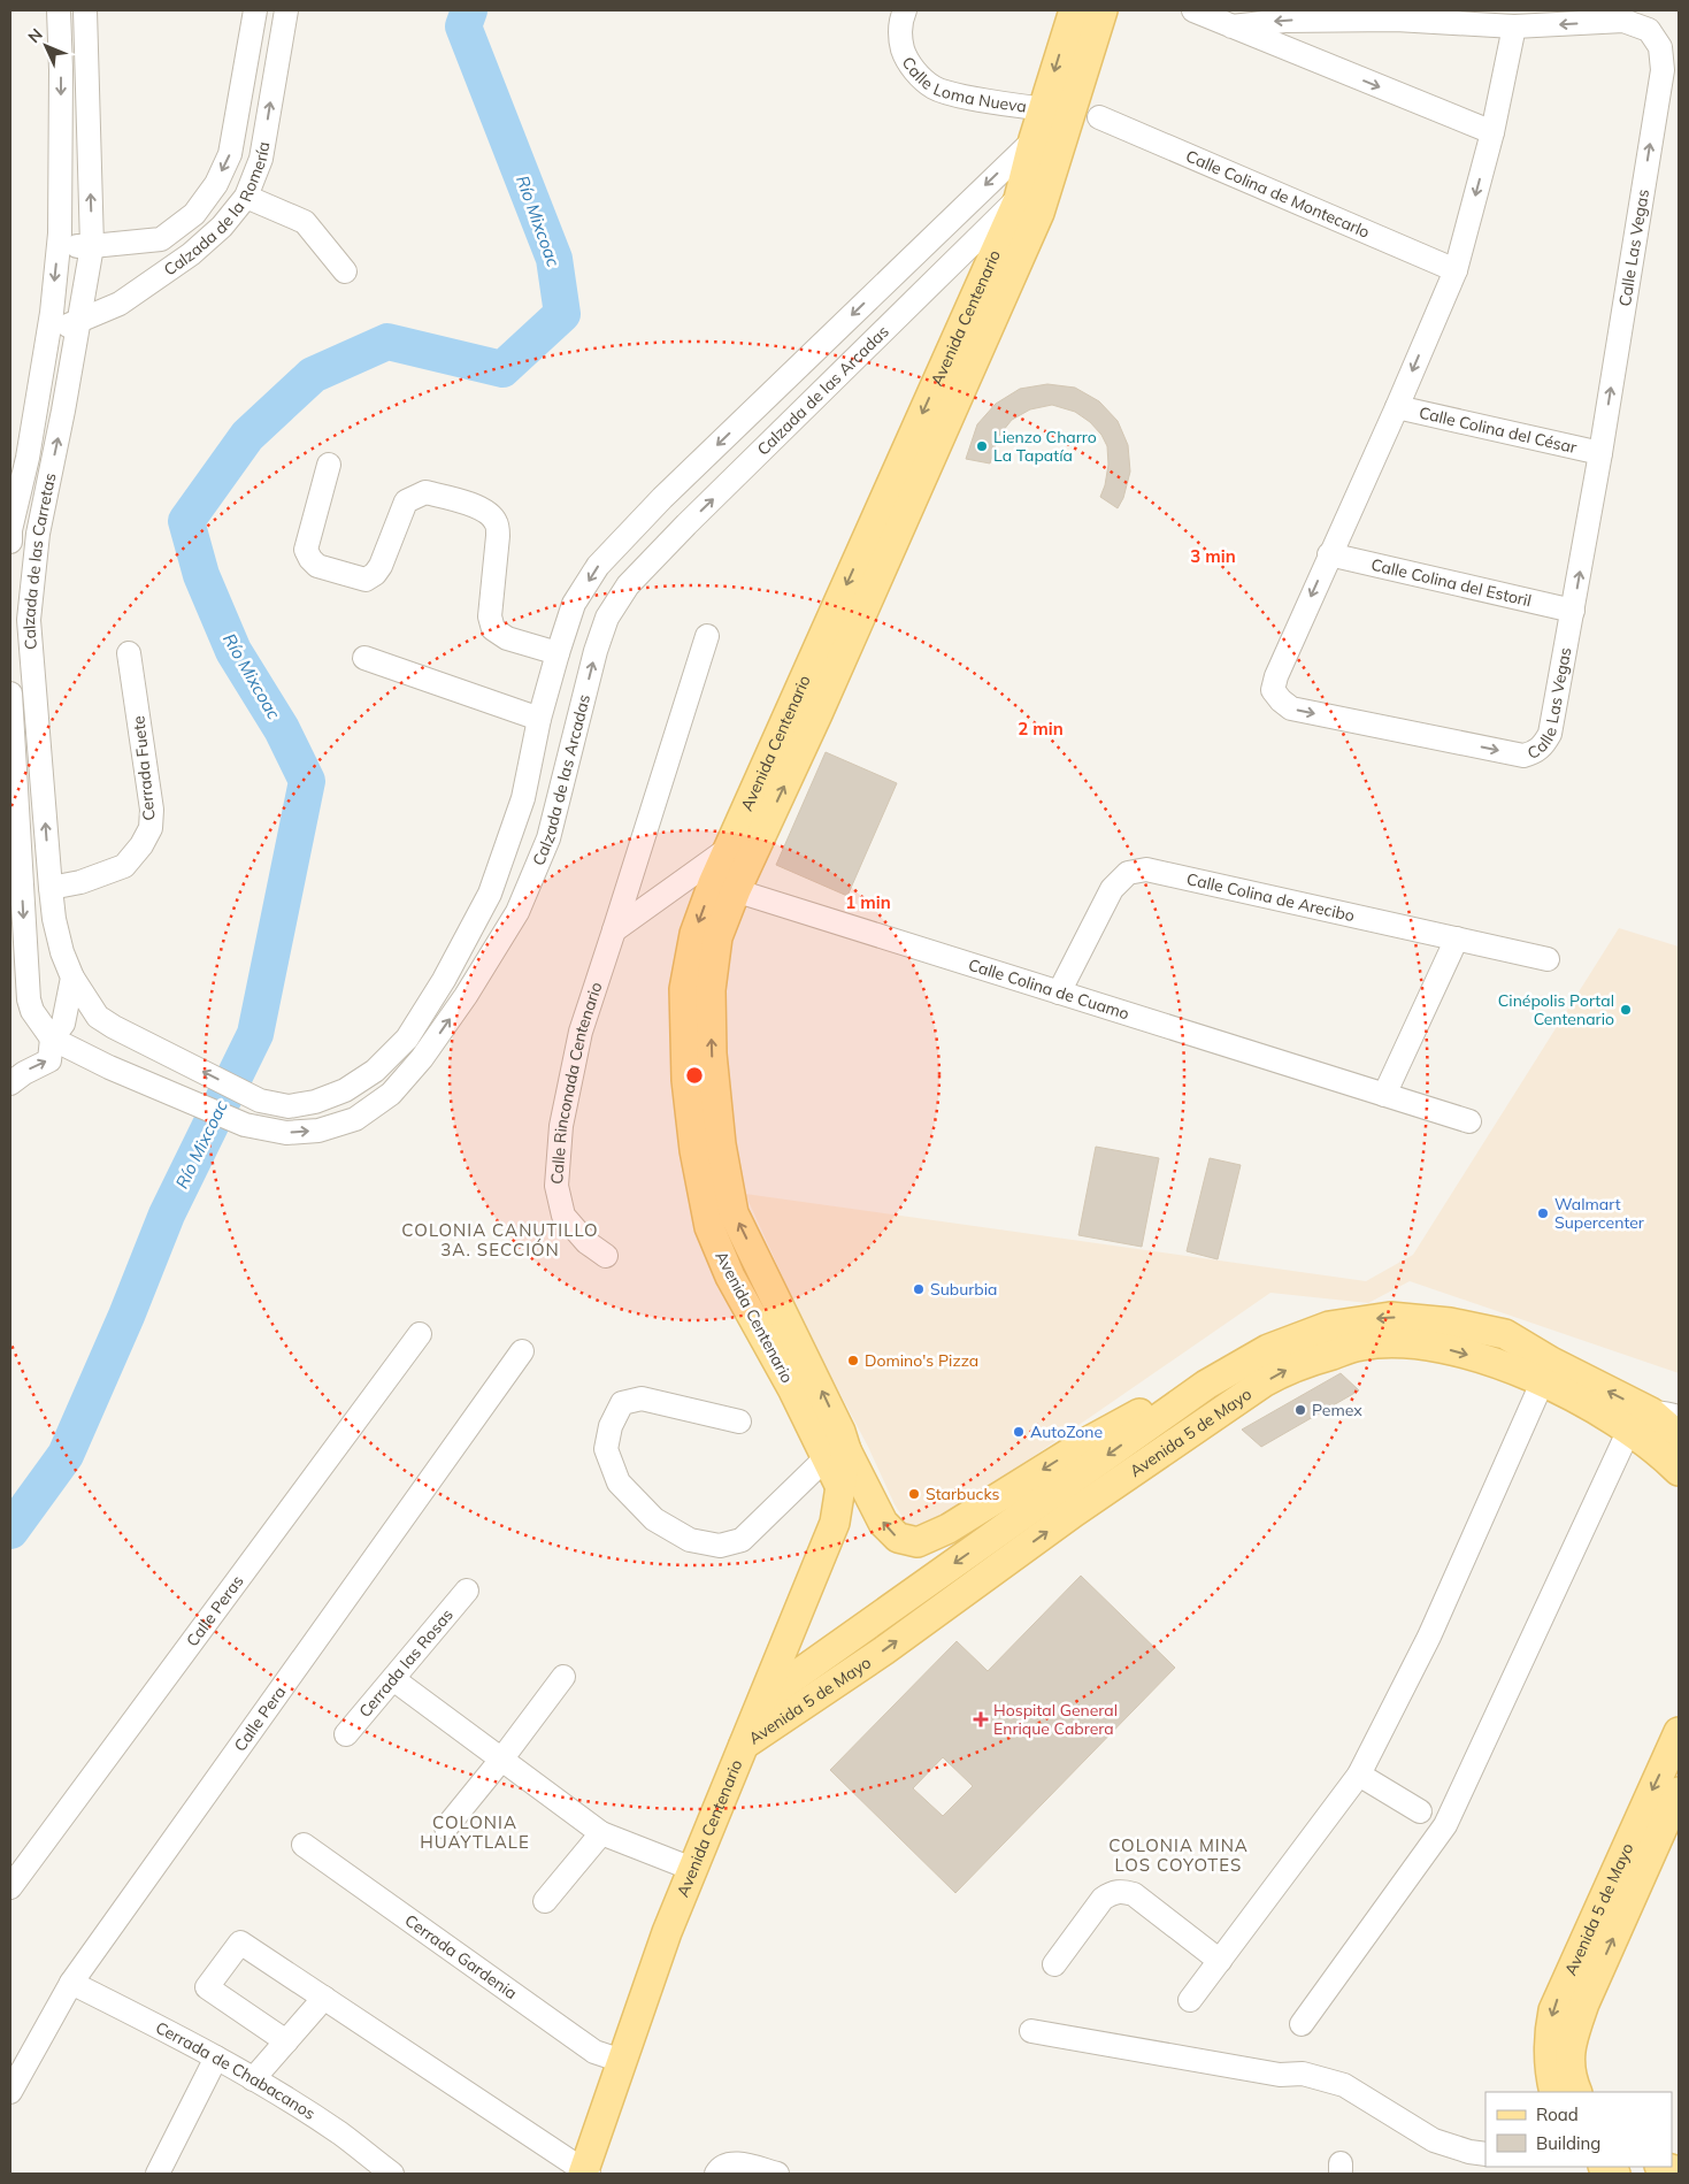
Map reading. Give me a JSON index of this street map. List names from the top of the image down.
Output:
{
  "streets": {
    "main road": ["Avenida Centenario", "Avenida 5 de Mayo"],
    "street": [
      "Calle Loma Nueva",
      "Calle Colina de Montecarlo",
      "Calzada de la Romería",
      "Calle Las Vegas",
      "Calzada de las Arcadas",
      "Calle Colina del César",
      "Calzada de las Carretas",
      "Calle Colina del Estoril",
      "Cerrada Fuete",
      "Calle Colina de Arecibo",
      "Calle Colina de Cuamo",
      "Calle Rinconada Centenario",
      "Calle Peras",
      "Cerrada las Rosas",
      "Calle Pera",
      "Cerrada Gardenia",
      "Cerrada de Chabacanos"
    ]
  },
  "crossings": [
    ["Calle Loma Nueva", "Avenida Centenario"],
    ["Calle Colina de Montecarlo", "Calle Las Vegas"],
    ["Calzada de la Romería", "Calzada de las Carretas"],
    ["Calle Las Vegas", "Calle Colina del César"],
    ["Calle Las Vegas", "Calle Colina del Estoril"],
    ["Avenida Centenario", "Calzada de las Arcadas"],
    ["Avenida Centenario", "Calle Colina de Cuamo"],
    ["Avenida Centenario", "Avenida 5 de Mayo"],
    ["Avenida Centenario", "Cerrada Gardenia"],
    ["Calzada de las Arcadas", "Calzada de las Carretas"],
    ["Calzada de las Carretas", "Cerrada Fuete"],
    ["Calle Colina de Arecibo", "Calle Colina de Cuamo"],
    ["Calle Pera", "Cerrada de Chabacanos"]
  ],
  "districts": ["COLONIA CANUTILLO 3A. SECCIÓN", "COLONIA HUAYTLALE", "COLONIA MINA LOS COYOTES"],
  "water": ["Río Mixcoac"],
  "places": {
    "other": [
      "Lienzo Charro La Tapatía",
      "Cinépolis Portal Centenario",
      "Walmart Supercenter",
      "Suburbia",
      "Domino's Pizza",
      "Pemex",
      "AutoZone",
      "Starbucks"
    ],
    "health": ["Hospital General Enrique Cabrera"]
  },
  "legend": ["Road", "Building"],
  "north": "top left",
  "rings": ["3 min", "2 min", "1 min"]
}
